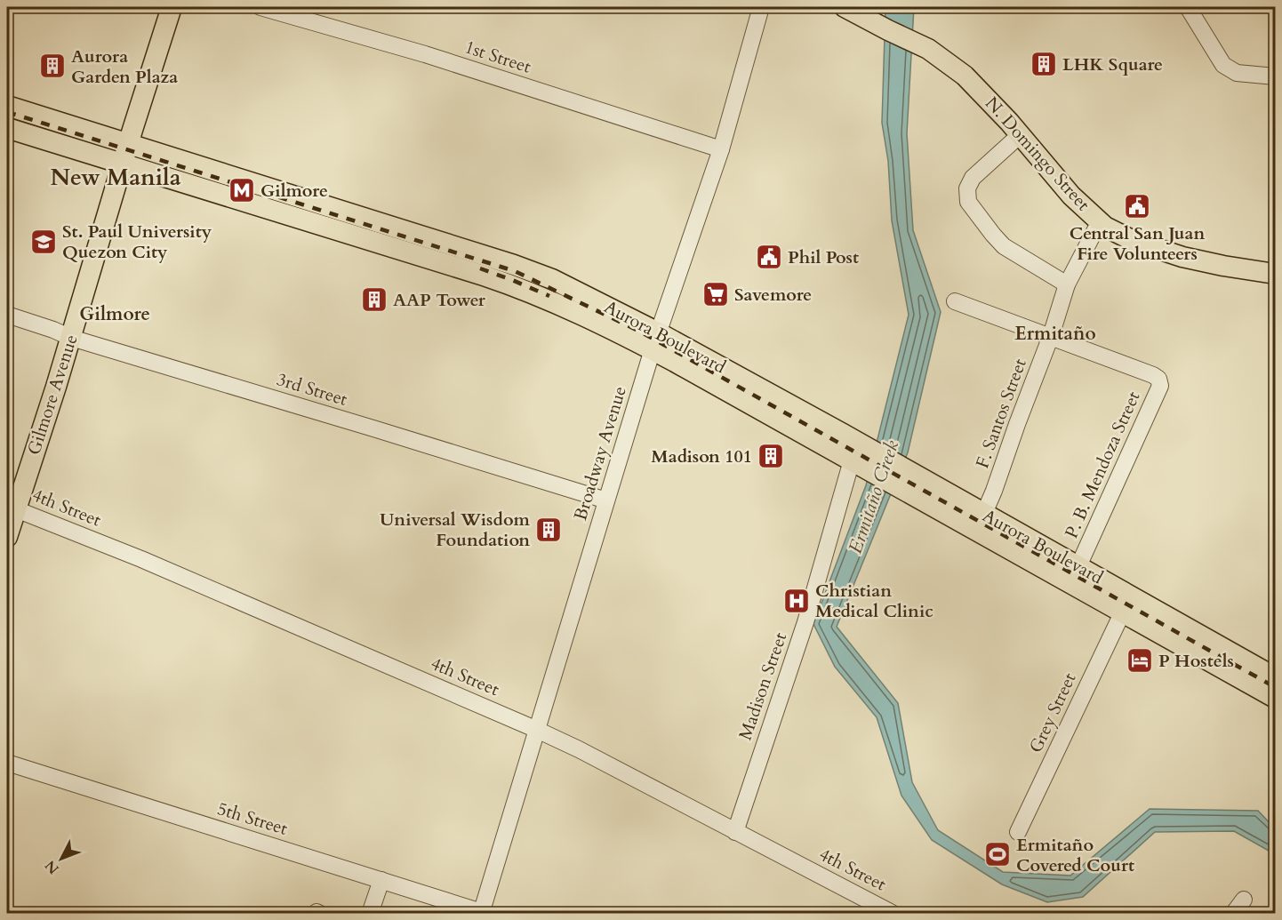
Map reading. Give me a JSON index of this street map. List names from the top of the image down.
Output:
{
  "streets": {
    "main road": ["N. Domingo Street", "Aurora Boulevard", "Gilmore Avenue"],
    "street": [
      "1st Street",
      "3rd Street",
      "F. Santos Street",
      "Broadway Avenue",
      "P. B. Mendoza Street",
      "4th Street",
      "Madison Street",
      "Grey Street",
      "5th Street"
    ]
  },
  "crossings": [
    ["1st Street", "Broadway Avenue"],
    ["N. Domingo Street", "F. Santos Street"],
    ["Aurora Boulevard", "Gilmore Avenue"],
    ["Aurora Boulevard", "F. Santos Street"],
    ["Aurora Boulevard", "Broadway Avenue"],
    ["Aurora Boulevard", "P. B. Mendoza Street"],
    ["Aurora Boulevard", "Madison Street"],
    ["Aurora Boulevard", "Grey Street"],
    ["3rd Street", "Gilmore Avenue"],
    ["3rd Street", "Broadway Avenue"],
    ["Gilmore Avenue", "4th Street"],
    ["F. Santos Street", "P. B. Mendoza Street"],
    ["Broadway Avenue", "4th Street"],
    ["Broadway Avenue", "5th Street"],
    ["4th Street", "Madison Street"]
  ],
  "districts": ["New Manila", "Gilmore", "Ermitaño"],
  "water": ["Ermitaño Creek"],
  "places": {
    "building": [
      "LHK Square",
      "Aurora Garden Plaza",
      "AAP Tower",
      "Madison 101",
      "Universal Wisdom Foundation"
    ],
    "metro station": ["Gilmore"],
    "public building": ["Central San Juan Fire Volunteers", "Phil Post"],
    "school or university": ["St. Paul University Quezon City"],
    "supermarket": ["Savemore"],
    "hospital": ["Christian Medical Clinic"],
    "hotel": ["P Hostels"],
    "sports": ["Ermitaño Covered Court"]
  },
  "north": "bottom left"
}
